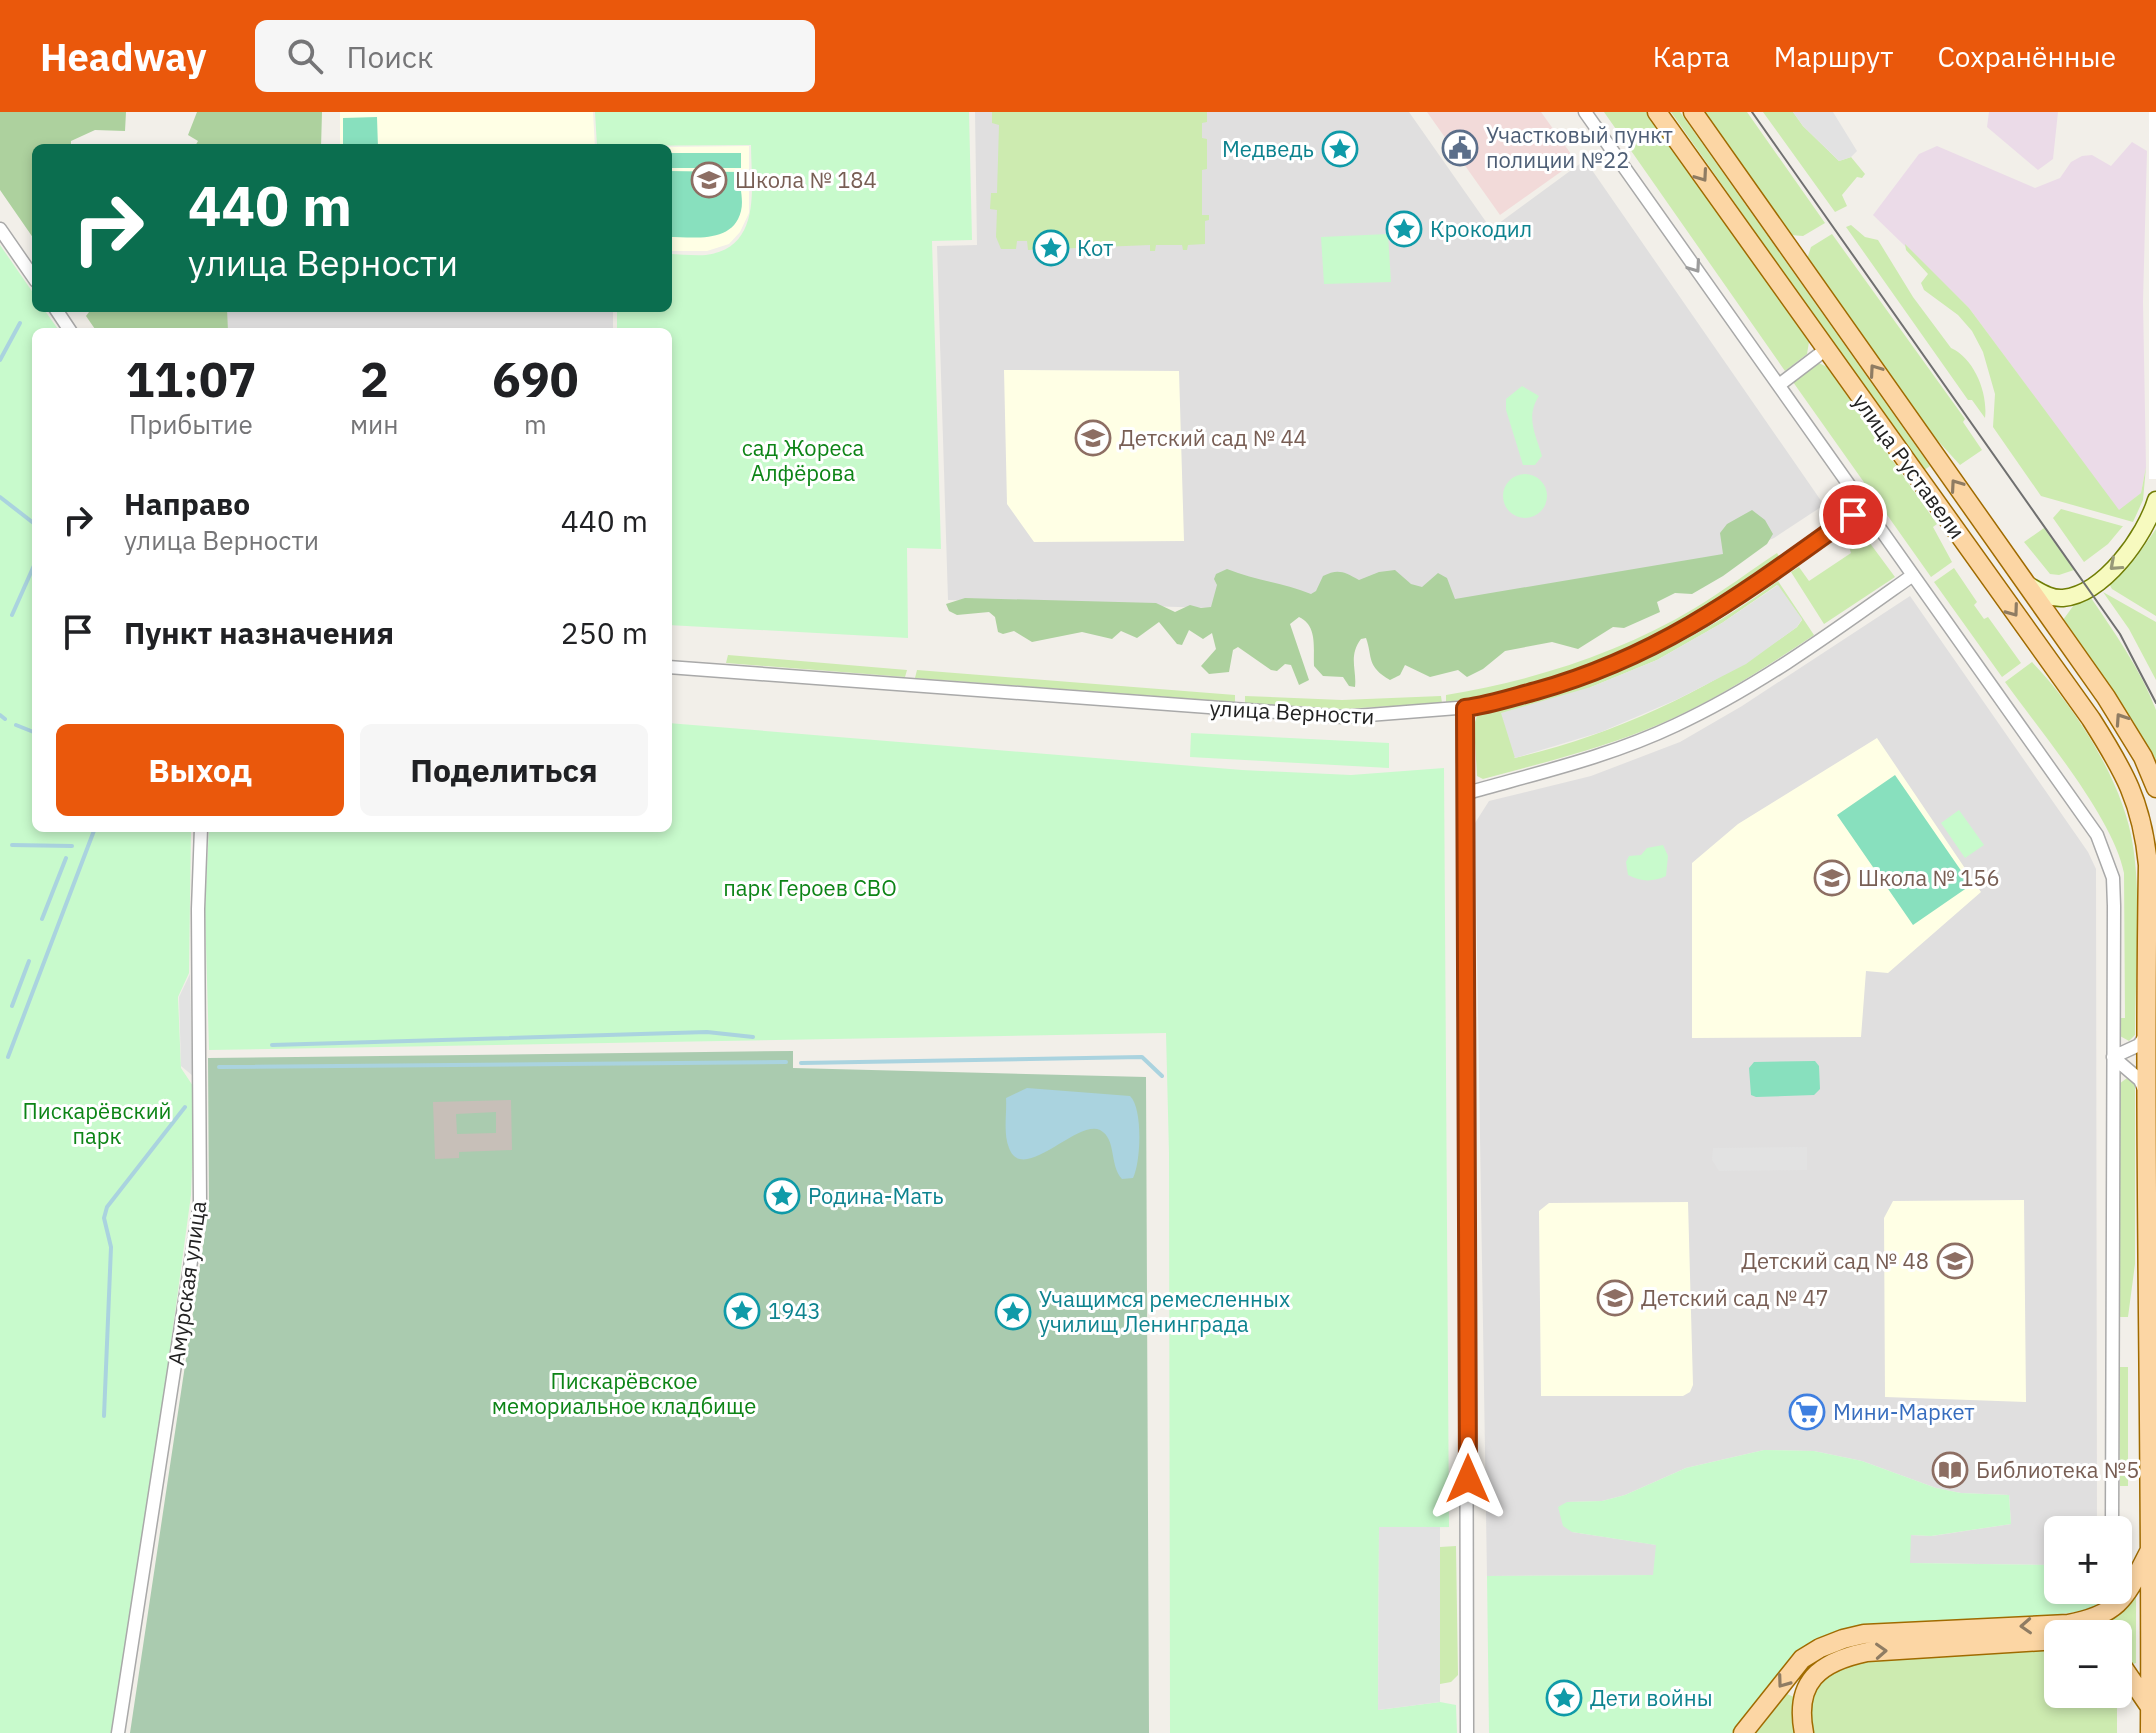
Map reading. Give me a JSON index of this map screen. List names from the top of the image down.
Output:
{
  "streets": {
    "main road": ["улица Руставели"],
    "street": ["улица Верности", "Амурская улица"]
  },
  "parks": [
    "сад Жореса Алфёрова",
    "парк Героев СВО",
    "Пискарёвский парк",
    "Пискарёвское мемориальное кладбище"
  ],
  "places": {
    "public building": ["Участковый пункт полиции №22"],
    "place": [
      "Медведь",
      "Крокодил",
      "Кот",
      "Родина-Мать",
      "1943",
      "Учащимся ремесленных училищ Ленинграда",
      "Дети войны"
    ],
    "school or university": [
      "Школа № 184",
      "Детский сад № 44",
      "Школа № 156",
      "Детский сад № 48",
      "Детский сад № 47"
    ],
    "supermarket": ["Мини-Маркет"],
    "library": ["Библиотека №5"]
  },
  "page": {
    "header": "Headway",
    "search": "Поиск",
    "nav": ["Карта", "Маршрут", "Сохранённые"],
    "turn": ["440 m", "улица Верности"],
    "eta": [
      "11:07",
      "Прибытие",
      "2",
      "мин",
      "690",
      "m"
    ],
    "list": [
      {
        "name": "Направо",
        "note": "улица Верности",
        "value": "440 m"
      },
      {
        "name": "Пункт назначения",
        "value": "250 m"
      }
    ],
    "buttons": ["Выход", "Поделиться"],
    "map_buttons": ["+", "−"]
  }
}
